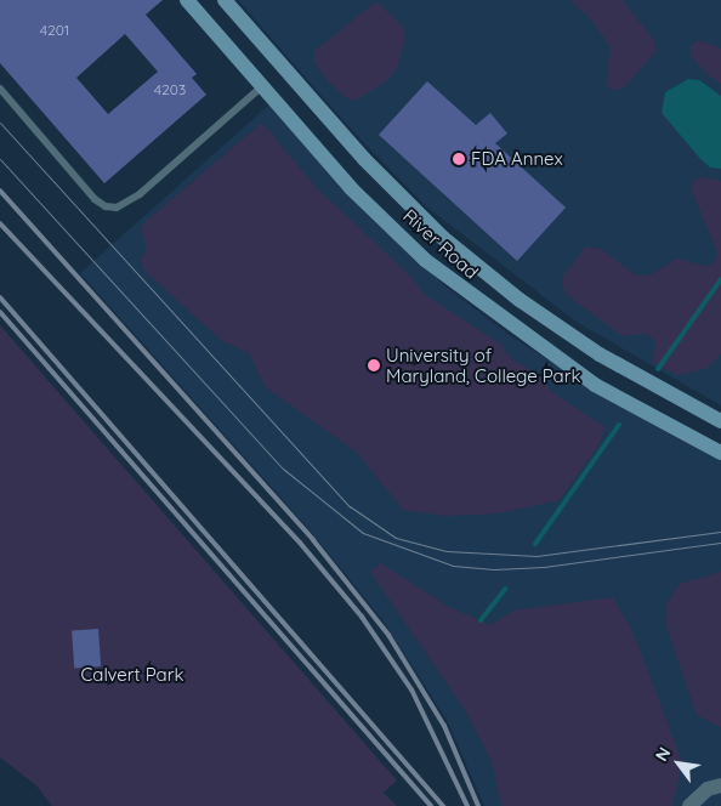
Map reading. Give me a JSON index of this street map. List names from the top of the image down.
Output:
{
  "streets": {
    "street": ["River Road"]
  },
  "parks": ["Calvert Park"],
  "places": ["FDA Annex", "University of Maryland, College Park"],
  "house_numbers": ["4201", "4203"],
  "north": "top left"
}
